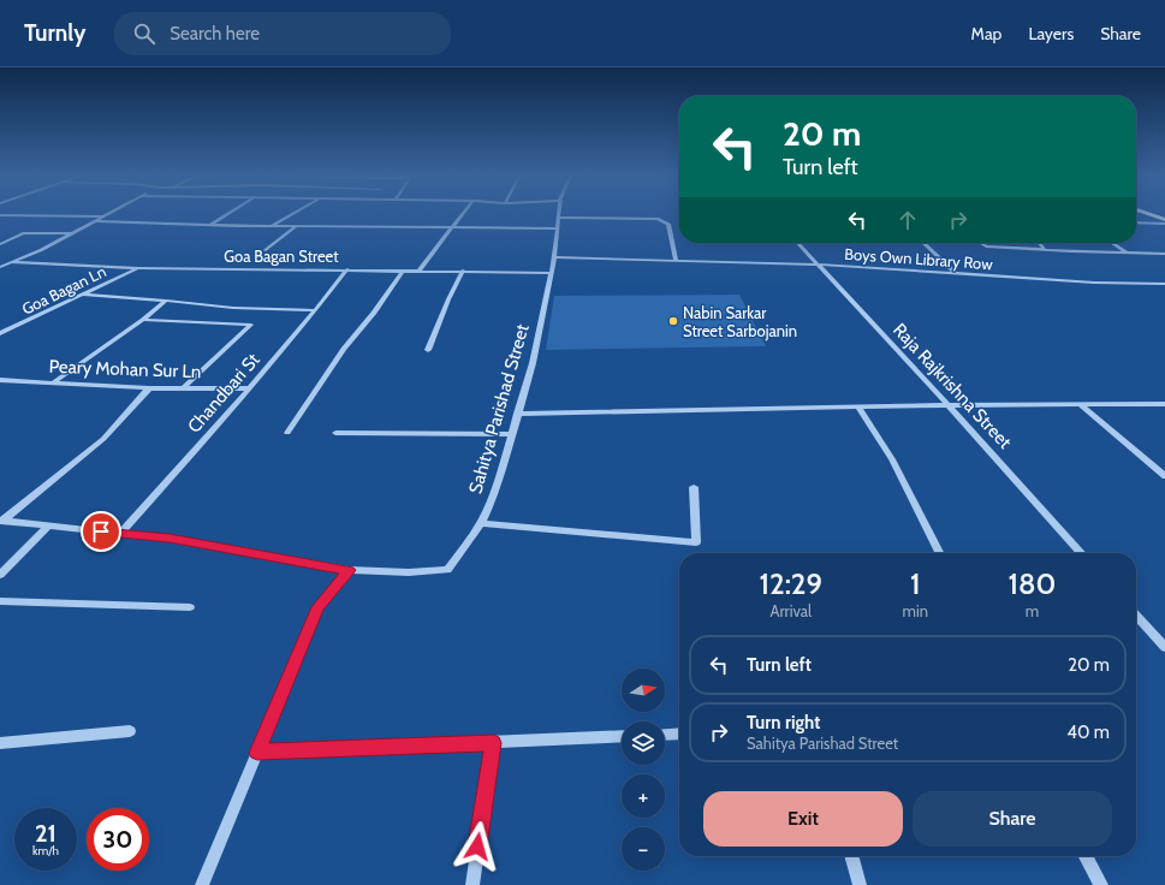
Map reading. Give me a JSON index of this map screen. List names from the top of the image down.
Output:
{
  "streets": {
    "street": [
      "Goa Bagan Street",
      "Boys Own Library Row",
      "Goa Bagan Ln",
      "Peary Mohan Sur Ln",
      "Raja Rajkrishna Street",
      "Chandbari St",
      "Sahitya Parishad Street"
    ]
  },
  "crossings": [
    ["Goa Bagan Street", "Goa Bagan Ln"],
    ["Goa Bagan Street", "Chandbari St"],
    ["Goa Bagan Street", "Sahitya Parishad Street"],
    ["Boys Own Library Row", "Raja Rajkrishna Street"],
    ["Boys Own Library Row", "Sahitya Parishad Street"],
    ["Peary Mohan Sur Ln", "Chandbari St"]
  ],
  "places": ["Nabin Sarkar Street Sarbojanin"],
  "north": "right",
  "page": {
    "header": "Turnly",
    "search": "Search here",
    "nav": ["Map", "Layers", "Share"],
    "turn": ["20 m", "Turn left"],
    "eta": [
      "12:29",
      "Arrival",
      "1",
      "min",
      "180",
      "m"
    ],
    "list": [
      {
        "name": "Turn left",
        "value": "20 m"
      },
      {
        "name": "Turn right",
        "note": "Sahitya Parishad Street",
        "value": "40 m"
      }
    ],
    "map_buttons": ["+", "−"],
    "buttons": ["Exit", "Share"],
    "speed": "21 km/h",
    "limit": "30"
  }
}
